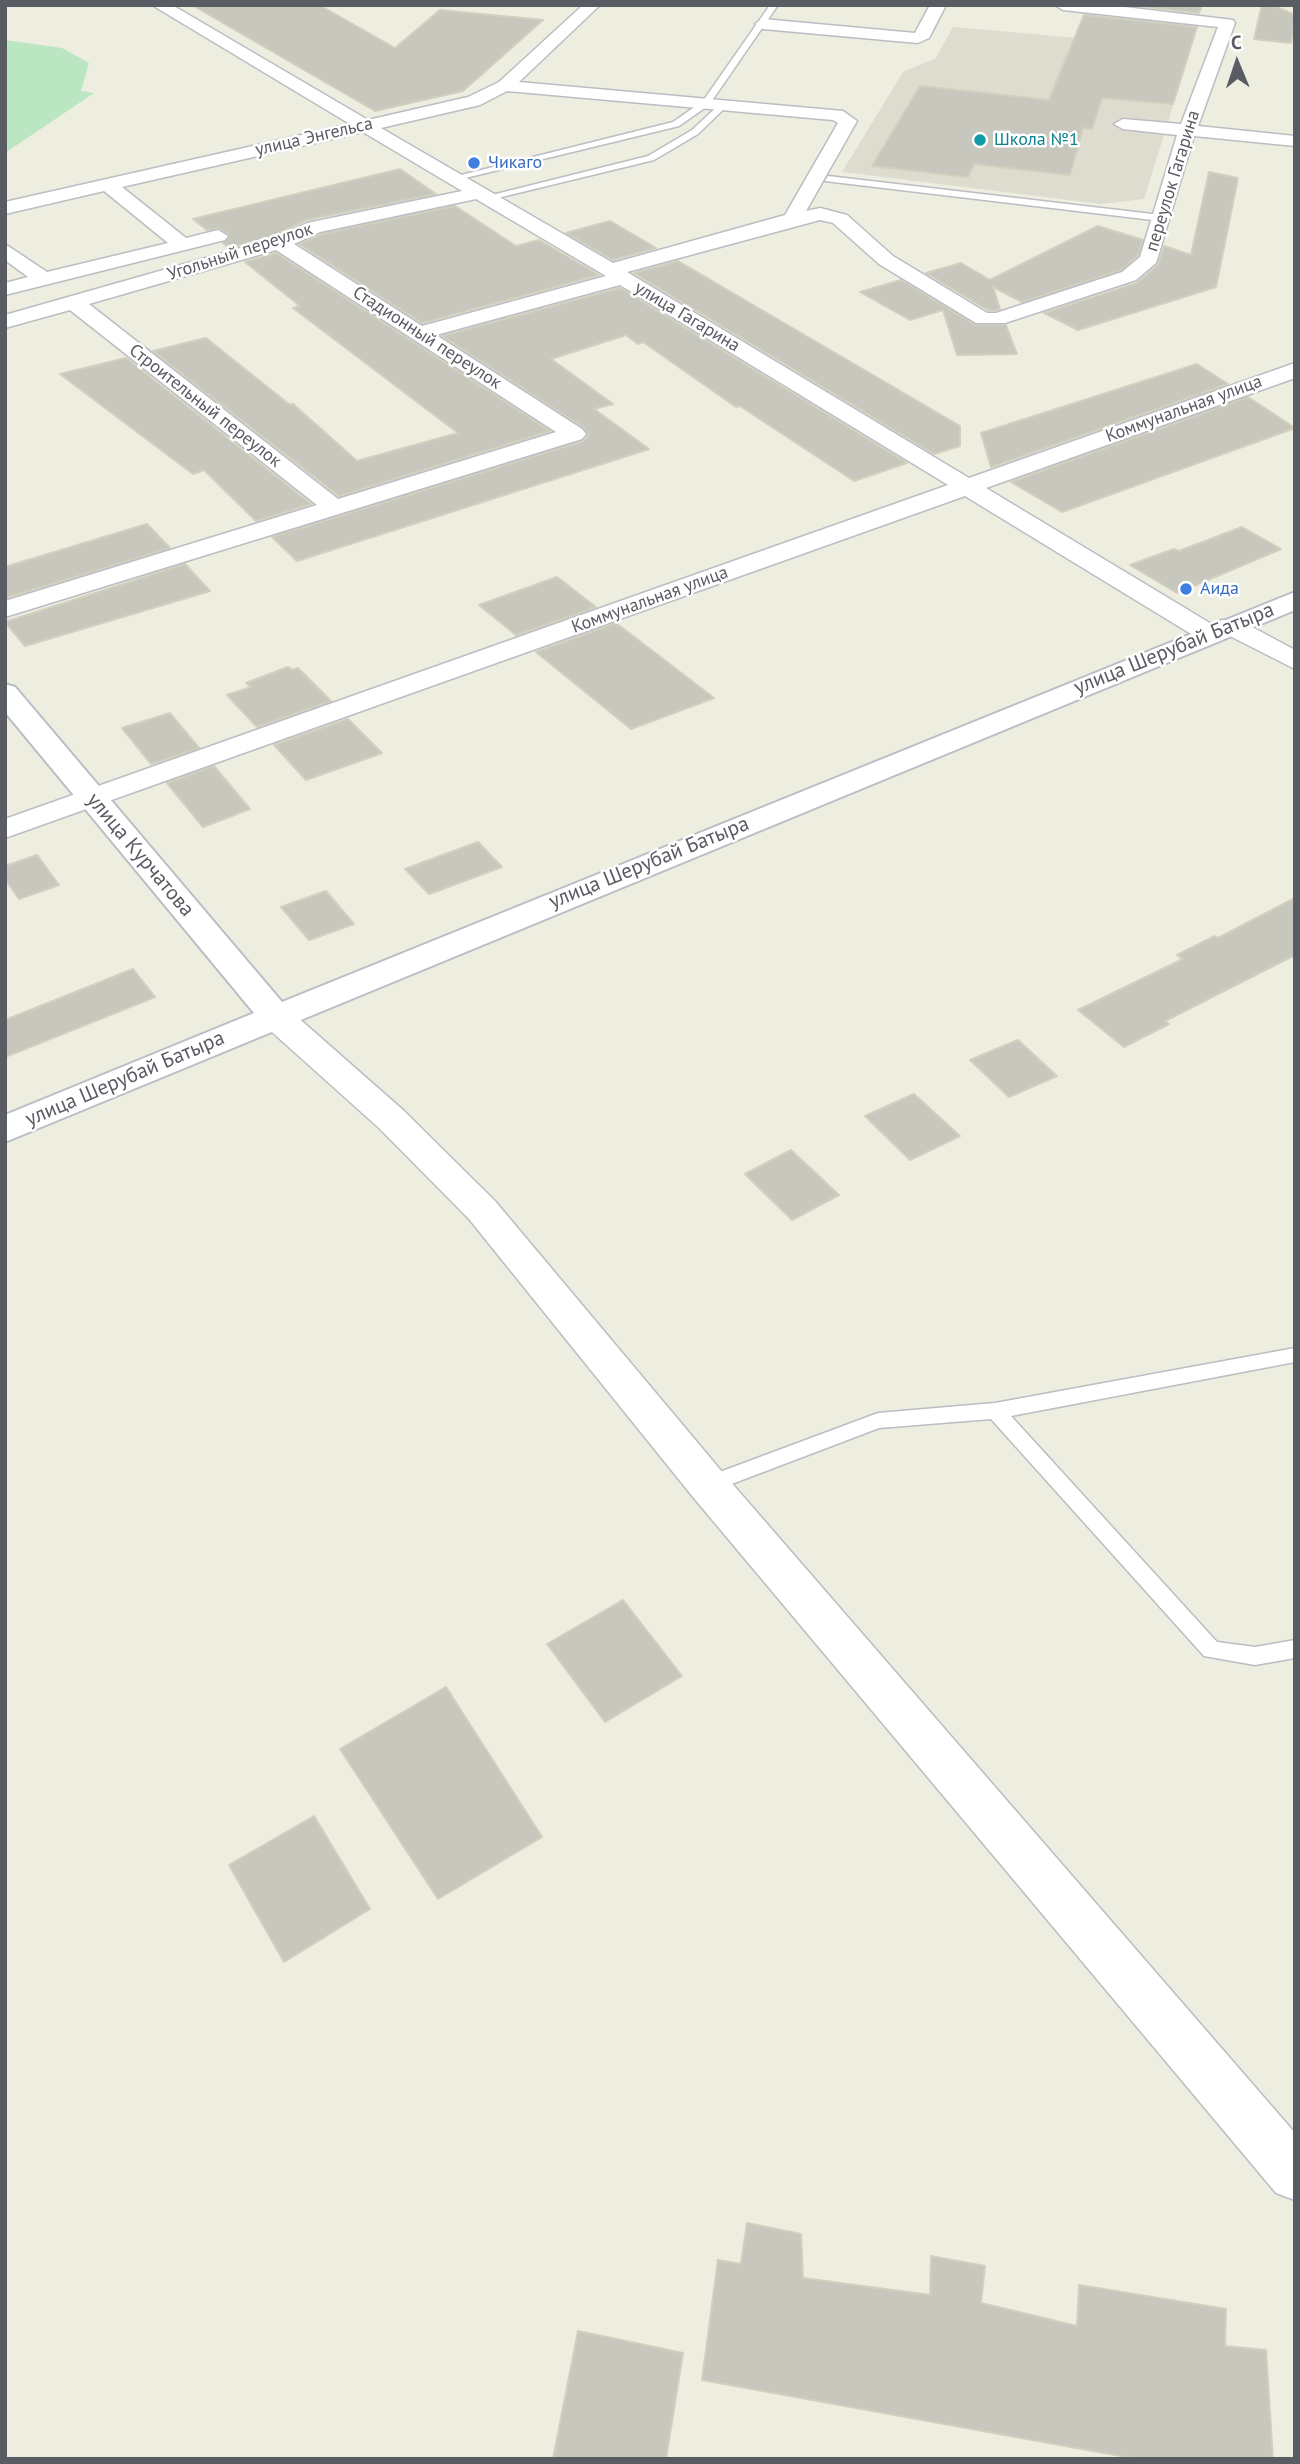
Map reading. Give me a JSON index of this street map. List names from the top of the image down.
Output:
{
  "streets": {
    "street": [
      "улица Энгельса",
      "переулок Гагарина",
      "Угольный переулок",
      "улица Гагарина",
      "Стадионный переулок",
      "Строительный переулок",
      "Коммунальная улица",
      "улица Шерубай Батыра",
      "улица Курчатова"
    ]
  },
  "crossings": [
    ["улица Энгельса", "улица Гагарина"],
    ["Угольный переулок", "улица Гагарина"],
    ["Угольный переулок", "Стадионный переулок"],
    ["Угольный переулок", "Строительный переулок"],
    ["улица Гагарина", "Коммунальная улица"],
    ["улица Гагарина", "улица Шерубай Батыра"],
    ["Стадионный переулок", "Строительный переулок"],
    ["Коммунальная улица", "улица Курчатова"],
    ["улица Шерубай Батыра", "улица Курчатова"]
  ],
  "places": ["Школа №1", "Чикаго", "Аида"],
  "north": "top"
}
